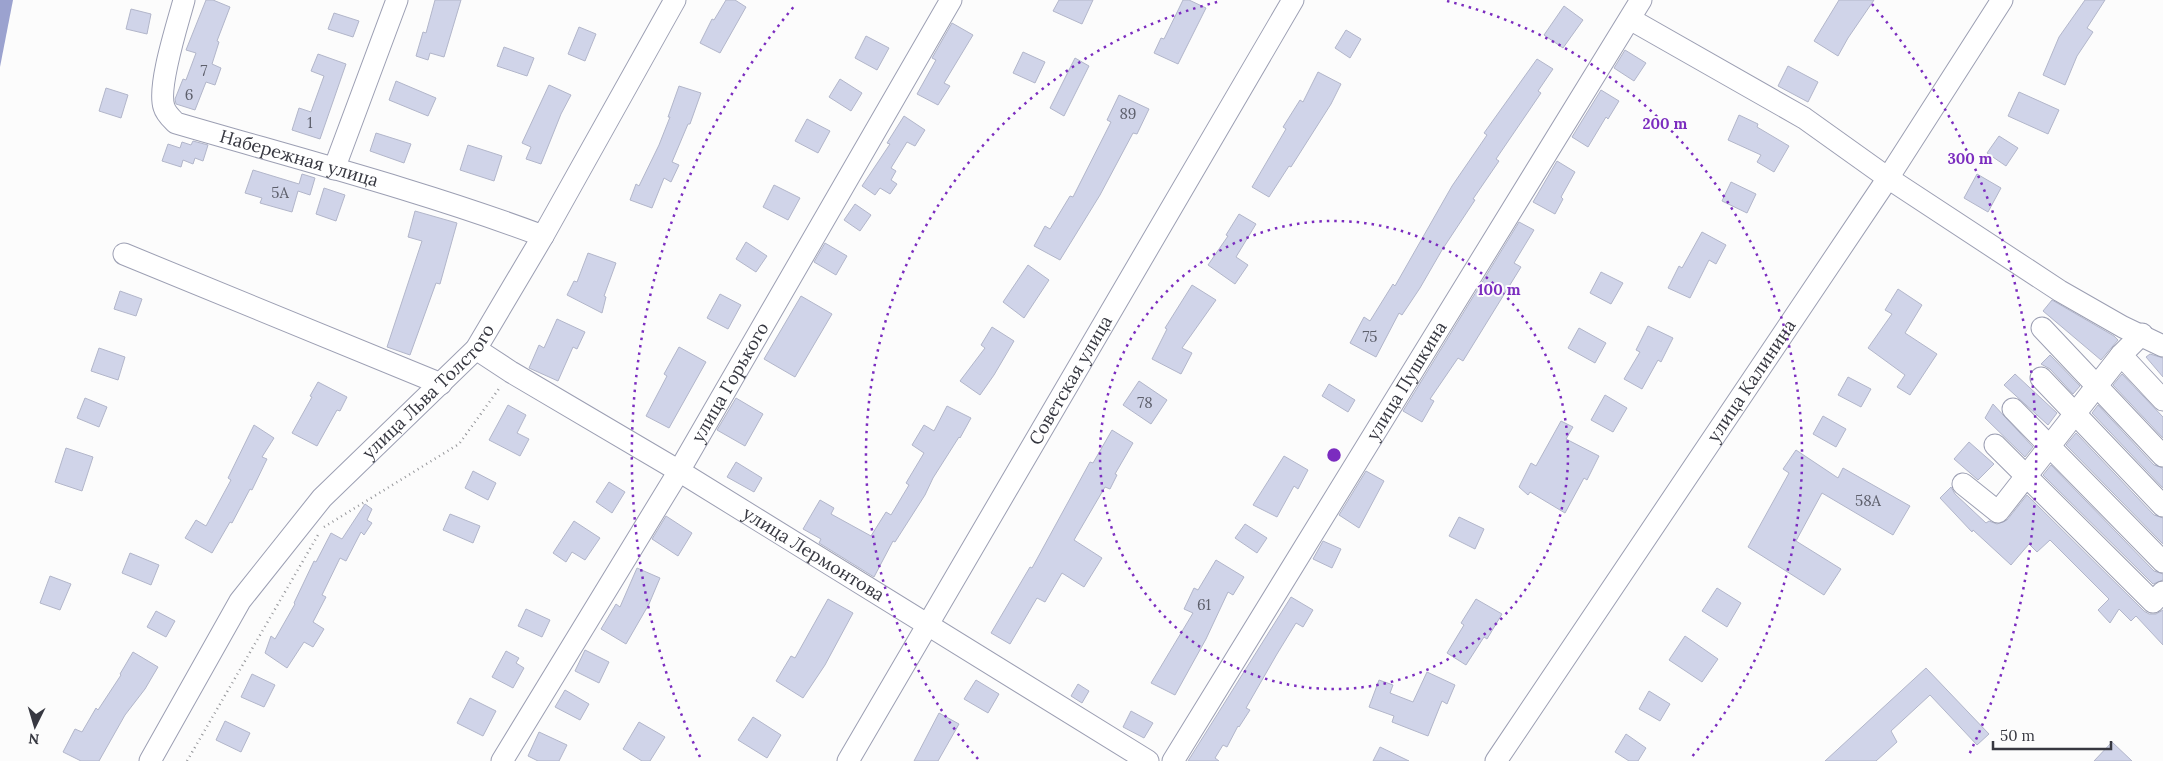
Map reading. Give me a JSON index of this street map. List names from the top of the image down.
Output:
{
  "streets": {
    "street": [
      "Набережная улица",
      "улица Пушкина",
      "Советская улица",
      "улица Горького",
      "улица Калинина",
      "улица Льва Толстого",
      "улица Лермонтова"
    ]
  },
  "crossings": [
    ["Набережная улица", "улица Льва Толстого"],
    ["Советская улица", "улица Лермонтова"],
    ["улица Горького", "улица Лермонтова"],
    ["улица Льва Толстого", "улица Лермонтова"]
  ],
  "house_numbers": [
    "7",
    "6",
    "89",
    "1",
    "5А",
    "75",
    "78",
    "58А",
    "61"
  ],
  "scale_bar": "50 m",
  "north": "bottom",
  "rings": ["200 m", "300 m", "100 m"]
}
